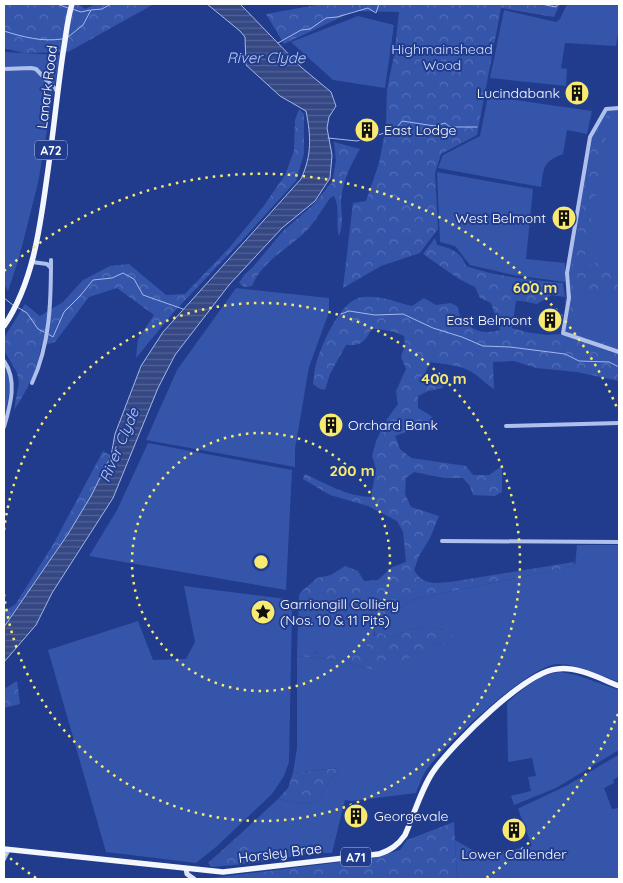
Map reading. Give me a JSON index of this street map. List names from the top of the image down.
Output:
{
  "streets": {
    "main road": [
      "Lanark Road",
      "A72",
      "Horsley Brae",
      "A71"
    ]
  },
  "water": ["River Clyde"],
  "parks": ["Highmainshead Wood"],
  "places": {
    "building": [
      "Lucindabank",
      "East Lodge",
      "West Belmont",
      "East Belmont",
      "Orchard Bank",
      "Georgevale",
      "Lower Callender"
    ],
    "place": ["Garriongill Colliery (Nos. 10 & 11 Pits)"]
  },
  "rings": ["600 m", "400 m", "200 m"]
}
